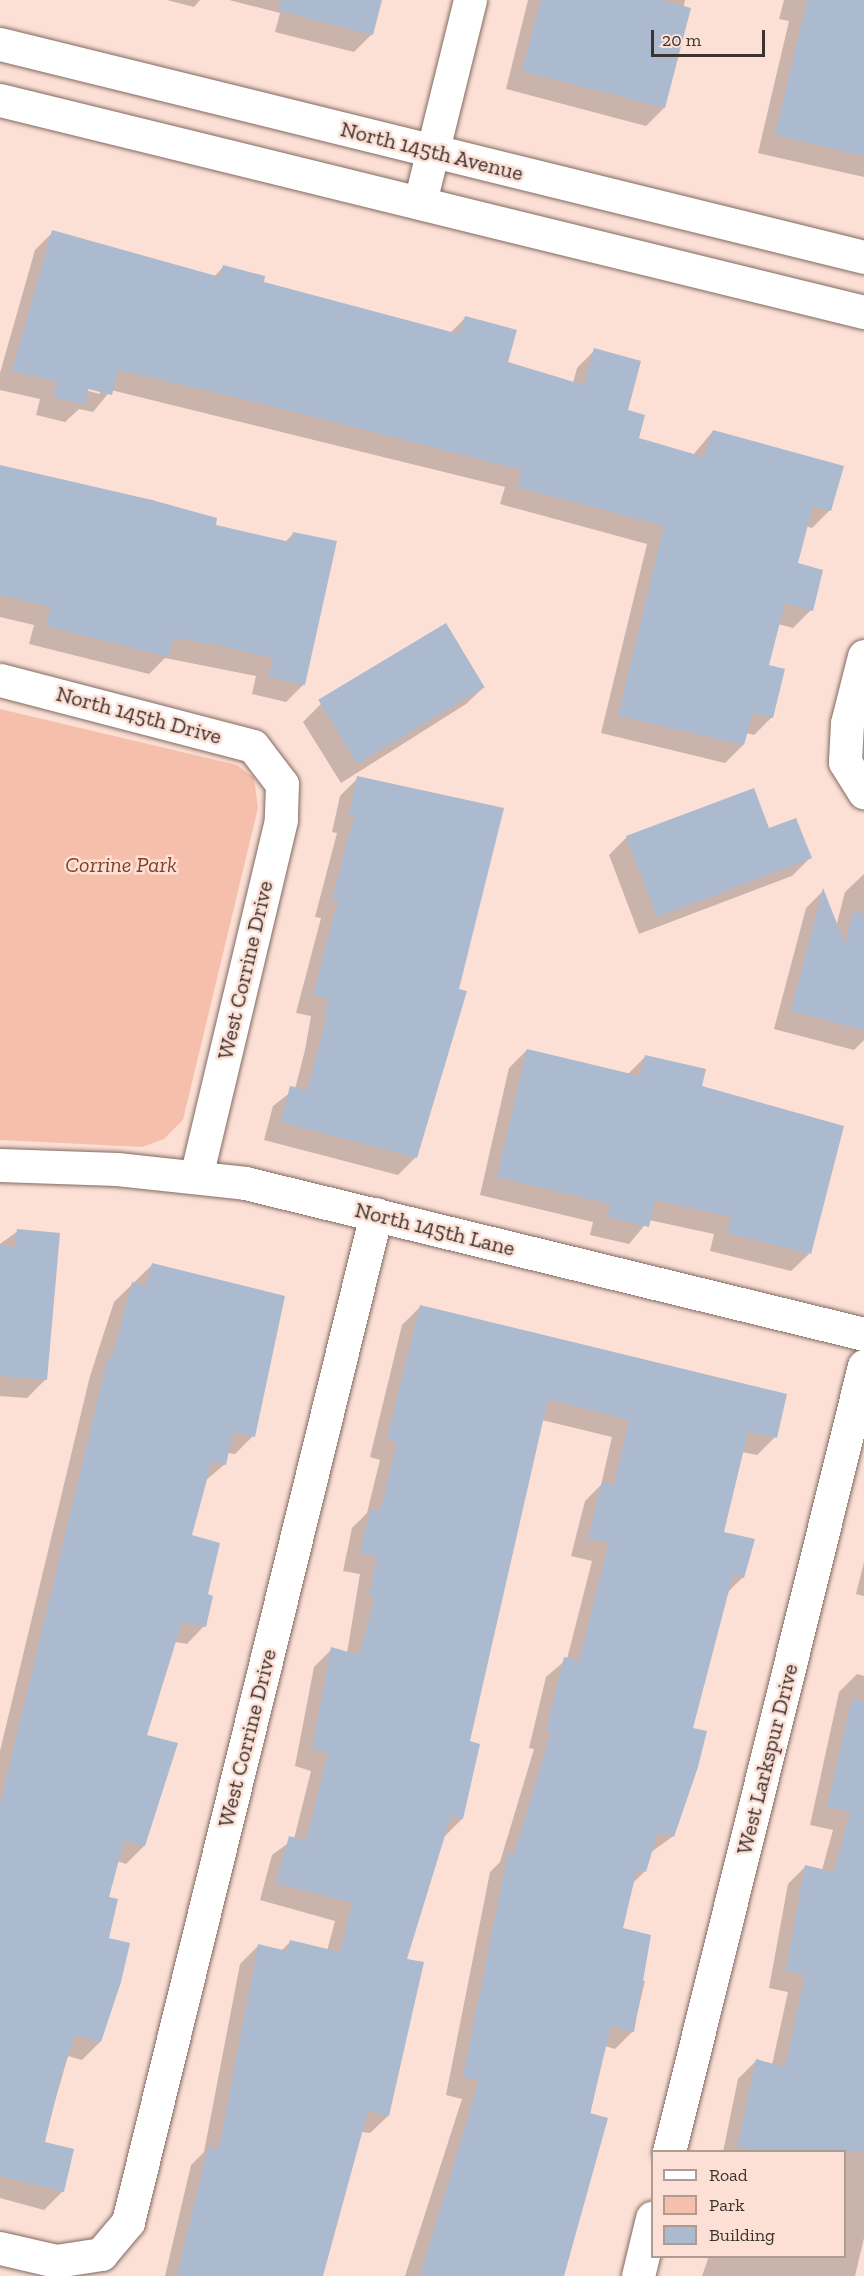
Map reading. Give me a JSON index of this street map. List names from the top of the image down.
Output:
{
  "streets": {
    "street": [
      "North 145th Avenue",
      "North 145th Drive",
      "West Corrine Drive",
      "North 145th Lane",
      "West Larkspur Drive"
    ]
  },
  "crossings": [
    ["North 145th Drive", "West Corrine Drive"],
    ["West Corrine Drive", "North 145th Lane"]
  ],
  "parks": ["Corrine Park"],
  "legend": ["Road", "Park", "Building"],
  "scale_bar": "20 m"
}
